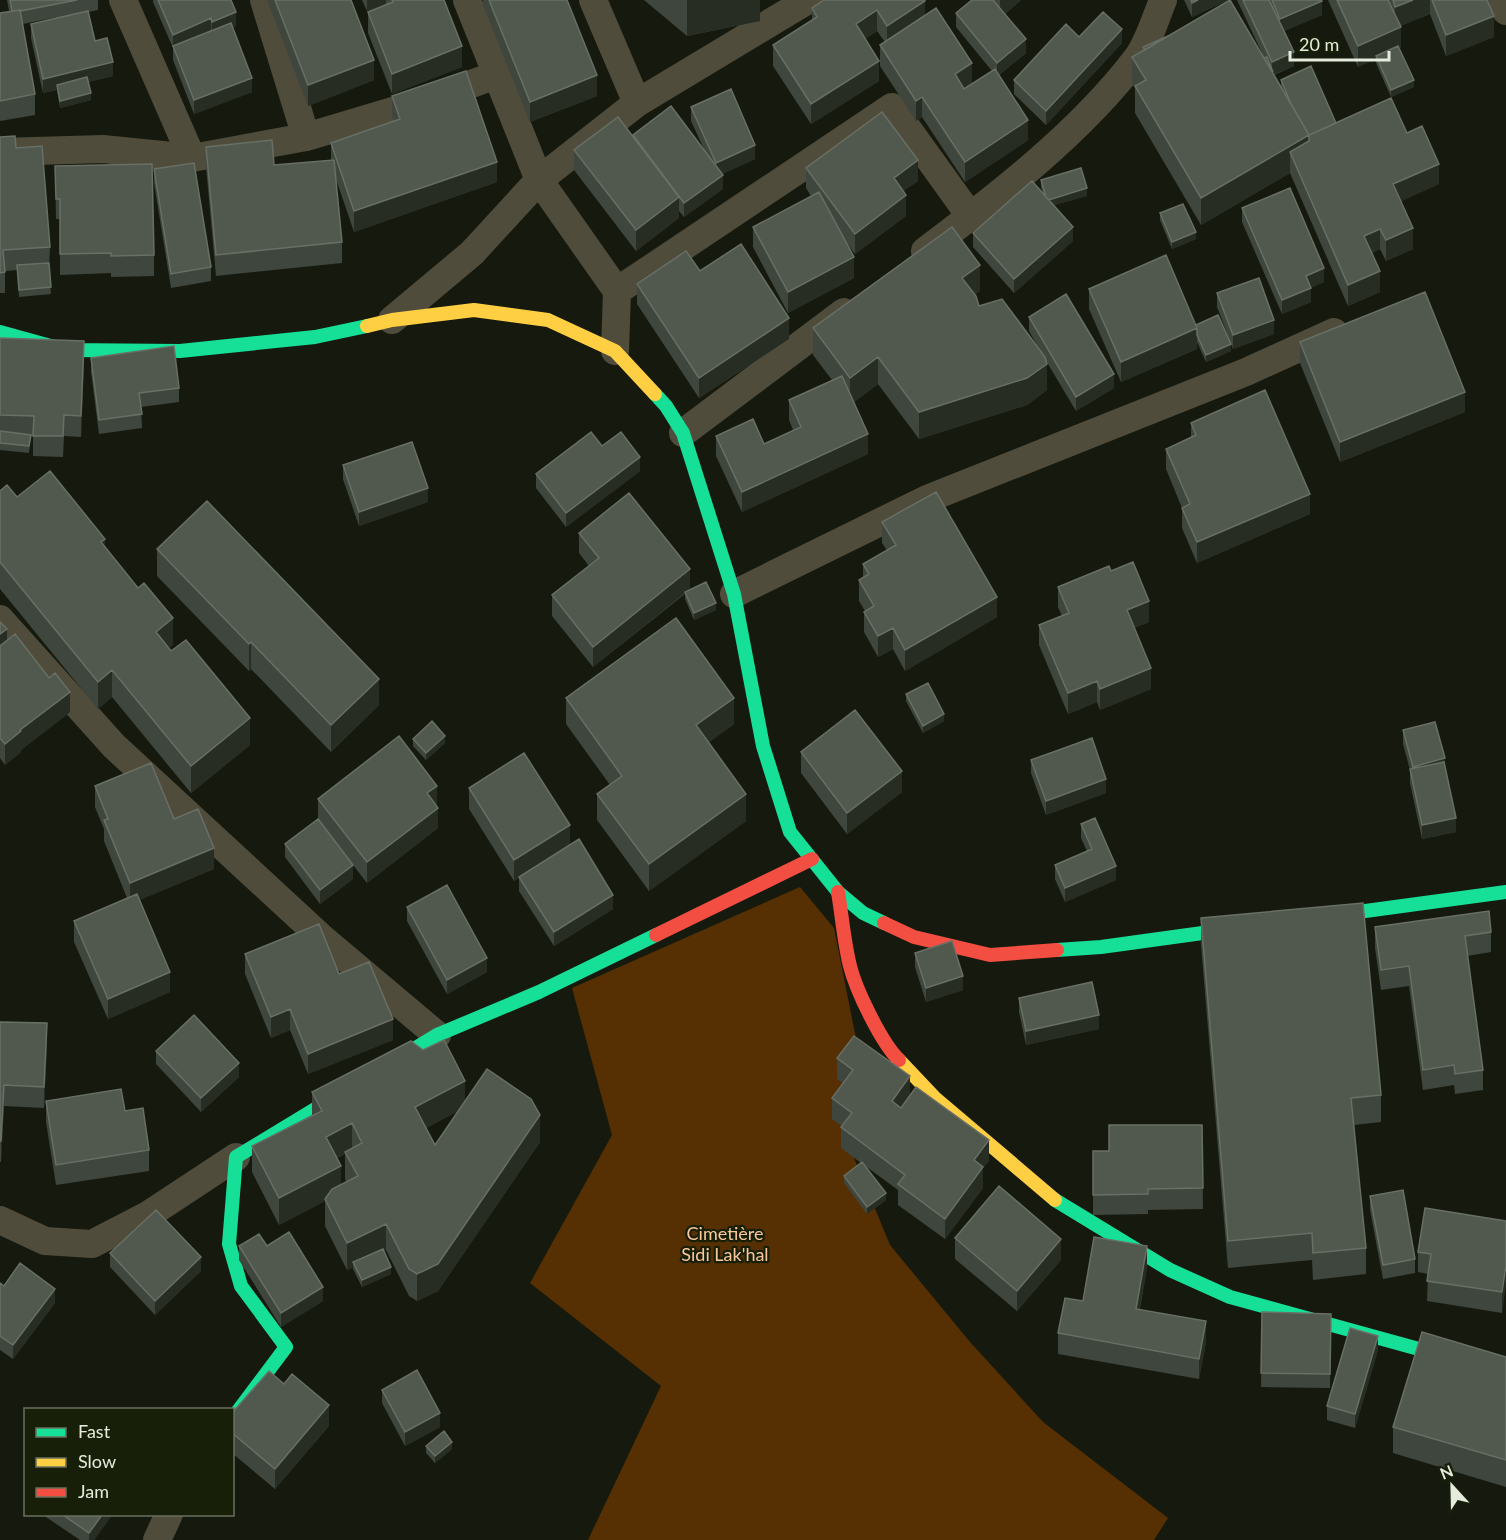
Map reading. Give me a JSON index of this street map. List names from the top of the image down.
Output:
{
  "parks": ["Cimetière Sidi Lak'hal"],
  "legend": ["Fast", "Slow", "Jam"],
  "scale_bar": "20 m",
  "north": "top"
}
